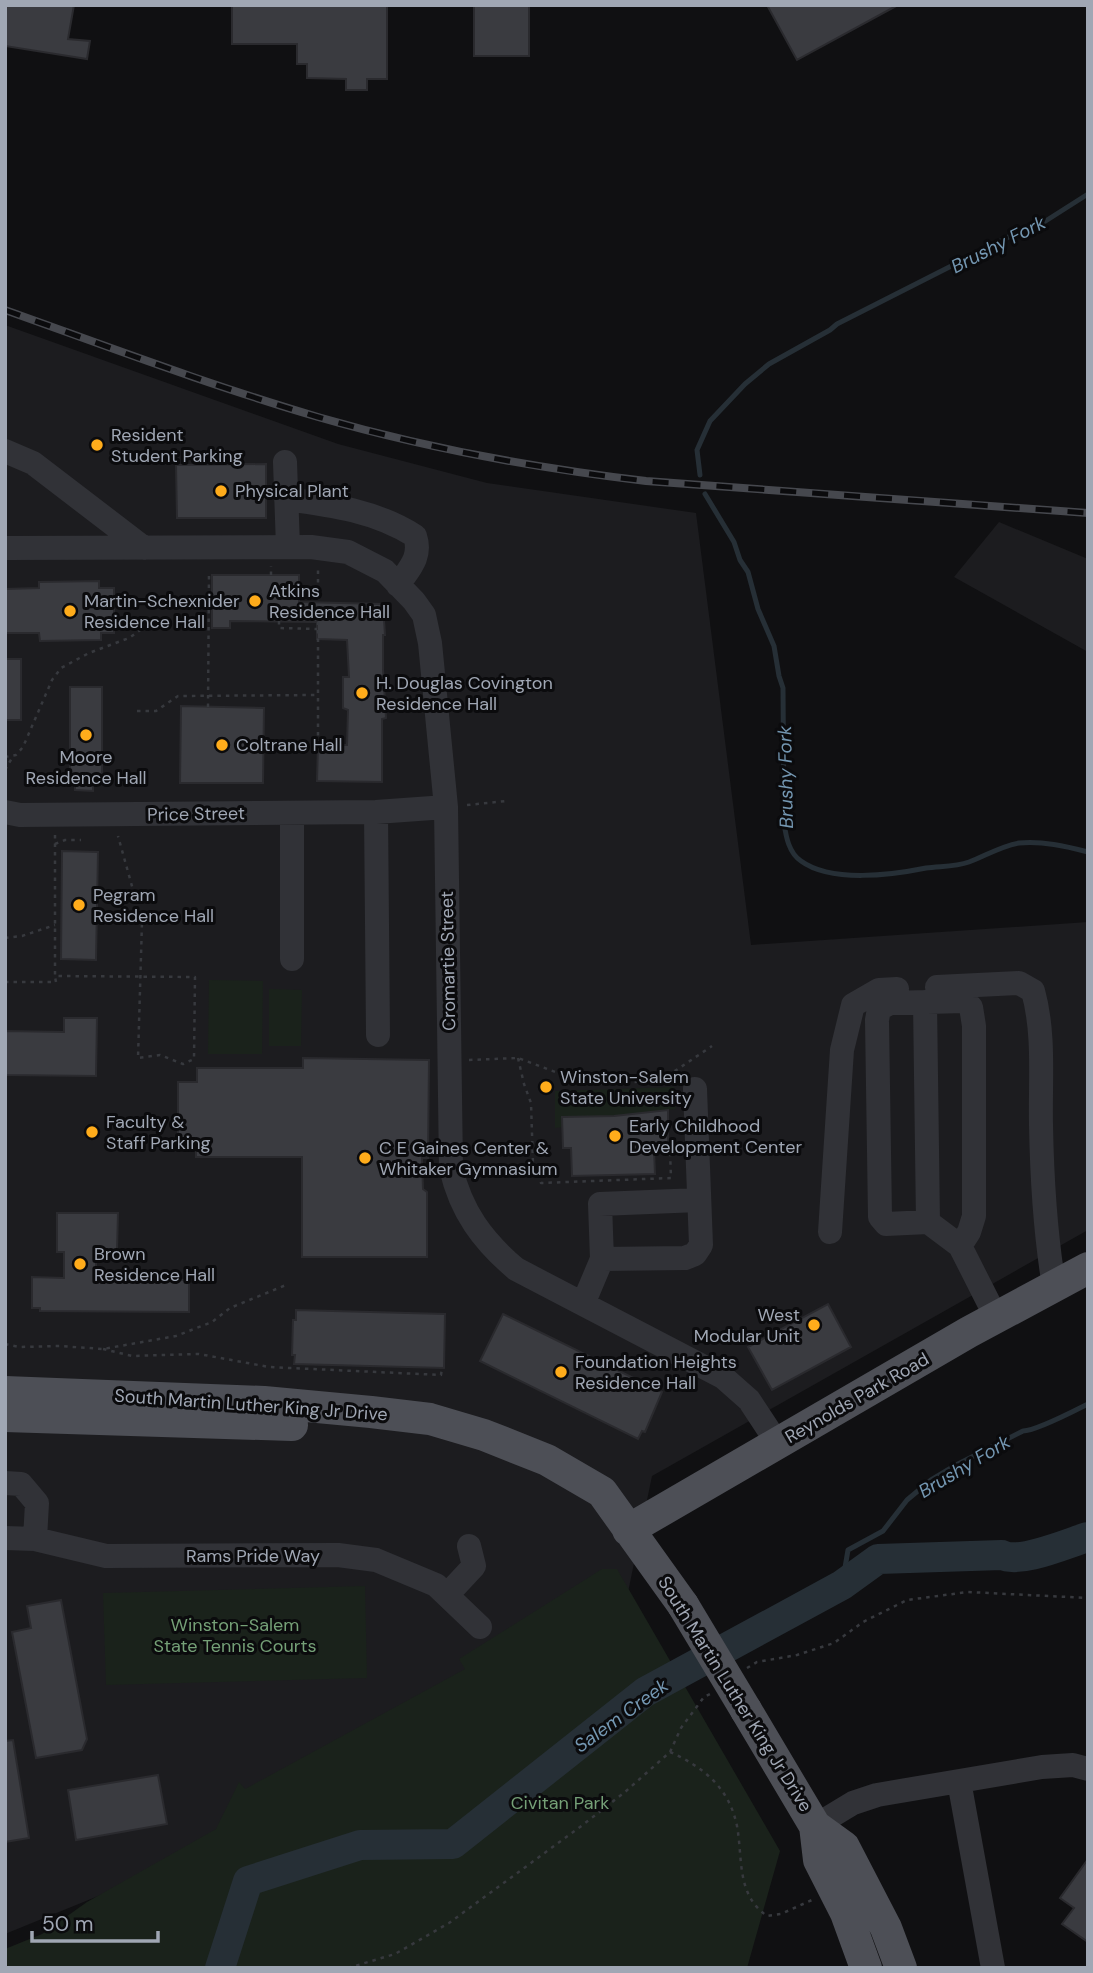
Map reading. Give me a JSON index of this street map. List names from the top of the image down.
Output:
{
  "streets": {
    "main road": ["Reynolds Park Road", "South Martin Luther King Jr Drive"],
    "street": ["Price Street", "Cromartie Street", "Rams Pride Way"]
  },
  "crossings": [
    ["Price Street", "Cromartie Street"],
    ["Cromartie Street", "Reynolds Park Road"],
    ["Reynolds Park Road", "South Martin Luther King Jr Drive"]
  ],
  "water": ["Brushy Fork", "Salem Creek"],
  "parks": ["Winston-Salem State Tennis Courts", "Civitan Park"],
  "places": [
    "Resident Student Parking",
    "Physical Plant",
    "Atkins Residence Hall",
    "Martin-Schexnider Residence Hall",
    "H. Douglas Covington Residence Hall",
    "Moore Residence Hall",
    "Coltrane Hall",
    "Pegram Residence Hall",
    "Winston-Salem State University",
    "Faculty & Staff Parking",
    "Early Childhood Development Center",
    "C E Gaines Center & Whitaker Gymnasium",
    "Brown Residence Hall",
    "West Modular Unit",
    "Foundation Heights Residence Hall"
  ],
  "scale_bar": "50 m"
}
